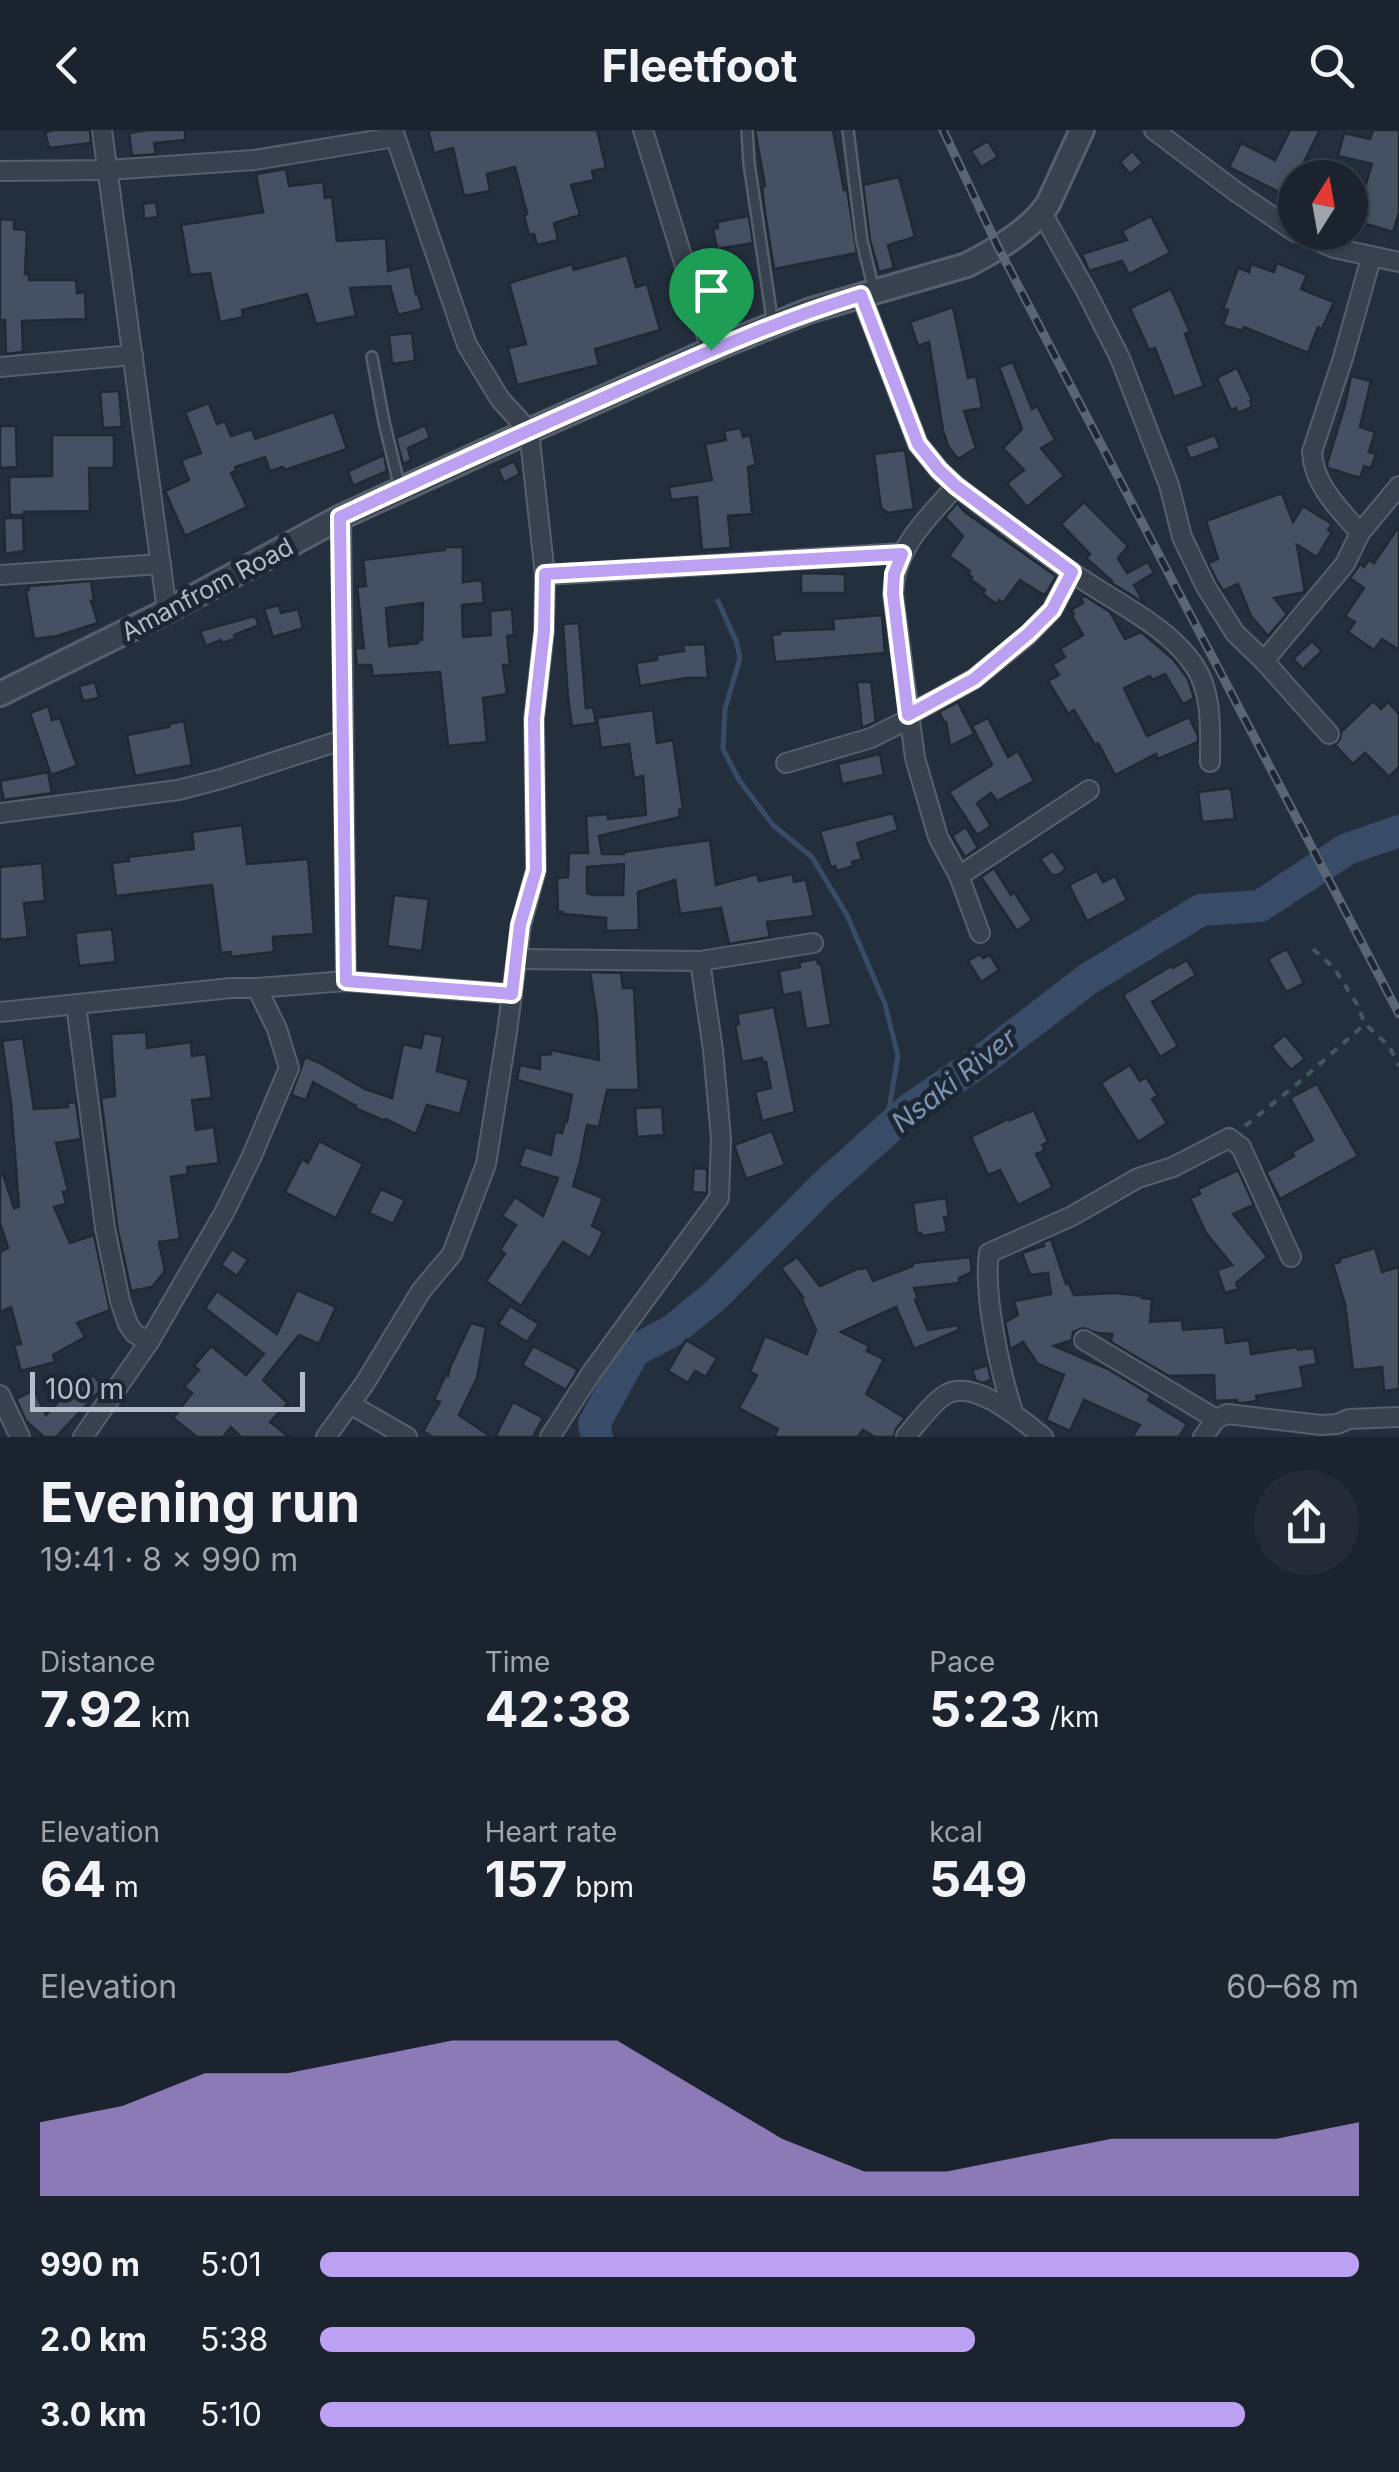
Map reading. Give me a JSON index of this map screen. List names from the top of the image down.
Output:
{
  "streets": {
    "street": ["Amanfrom Road"]
  },
  "water": ["Nsaki River"],
  "scale_bar": "100 m",
  "north": "top",
  "page": {
    "header": "Fleetfoot",
    "scale": "100 m",
    "heading": ["Evening run", "19:41 · 8 × 990 m"],
    "stats": [
      ["Distance", "7.92 km"],
      ["Time", "42:38"],
      ["Pace", "5:23 /km"],
      ["Elevation", "64 m"],
      ["Heart rate", "157 bpm"],
      ["kcal", "549"]
    ],
    "chart": ["Elevation", "60–68 m"],
    "list": [
      {
        "name": "990 m",
        "note": "5:01"
      },
      {
        "name": "2.0 km",
        "note": "5:38"
      },
      {
        "name": "3.0 km",
        "note": "5:10"
      }
    ]
  }
}
